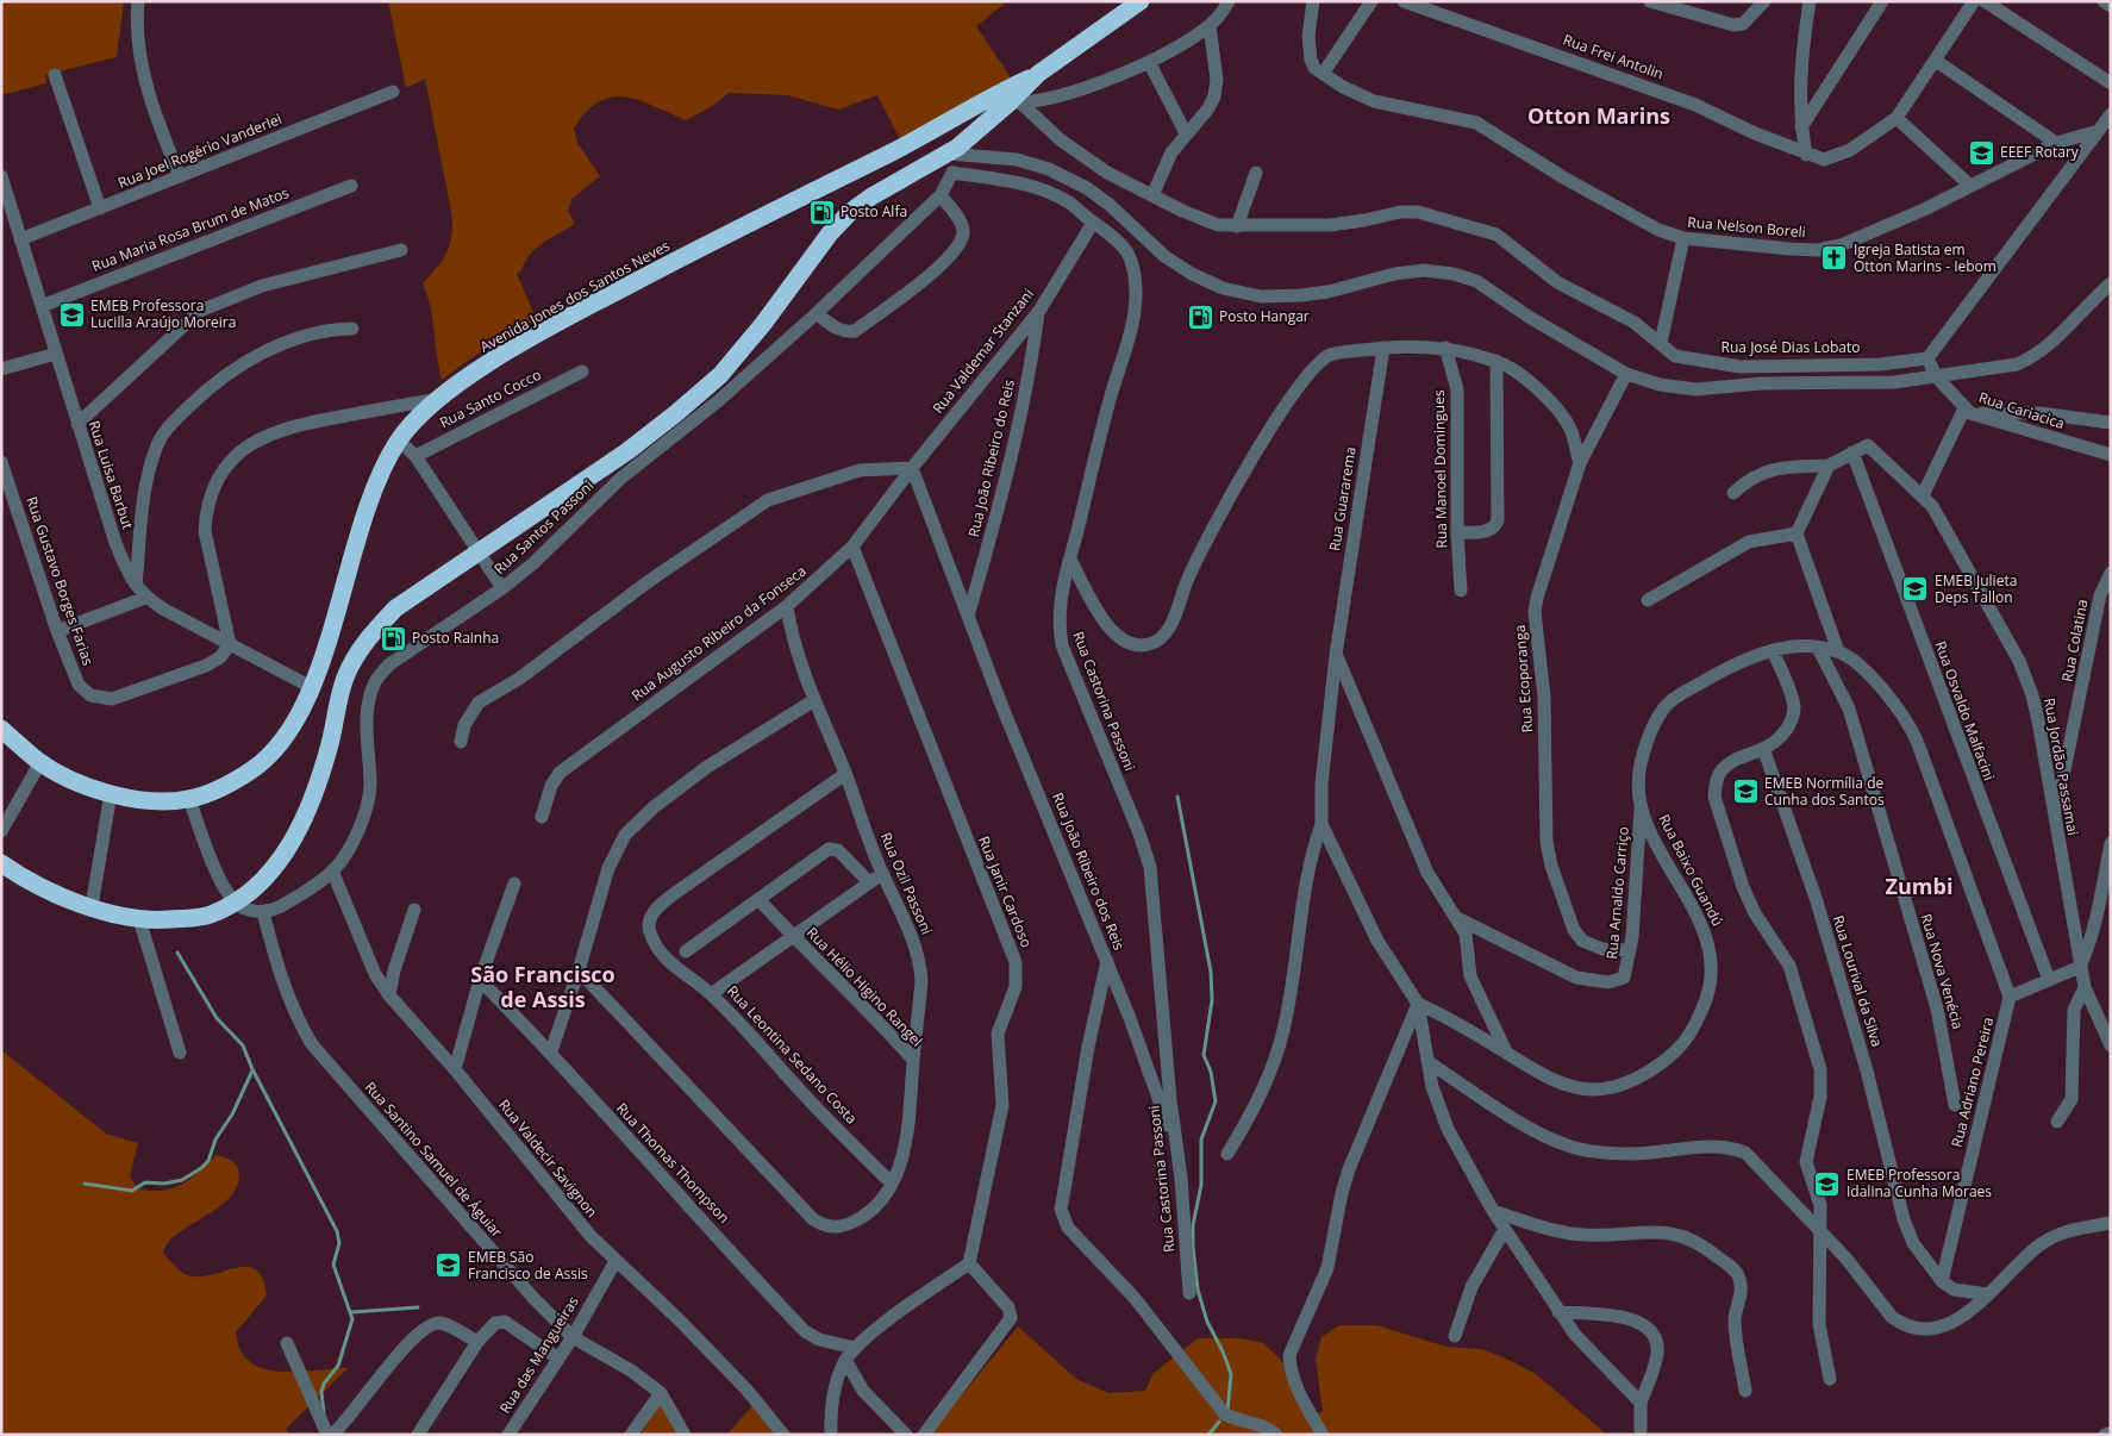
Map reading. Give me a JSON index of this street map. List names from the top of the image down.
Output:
{
  "streets": {
    "highway": ["Avenida Jones dos Santos Neves"],
    "street": [
      "Rua Frei Antolin",
      "Rua Joel Rogério Vanderlei",
      "Rua Nelson Boreli",
      "Rua Maria Rosa Brum de Matos",
      "Rua José Dias Lobato",
      "Rua Valdemar Stanzani",
      "Rua Santo Cocco",
      "Rua Cariacica",
      "Rua João Ribeiro do Reis",
      "Rua Manoel Domingues",
      "Rua Luisa Barbut",
      "Rua Guararema",
      "Rua Santos Passoni",
      "Rua Gustavo Borges Farias",
      "Rua Augusto Ribeiro da Fonseca",
      "Rua Colatina",
      "Rua Ecoporanga",
      "Rua Castorina Passoni",
      "Rua Osvaldo Malfacini",
      "Rua Jordão Passamai",
      "Rua Baixo Guandú",
      "Rua João Ribeiro dos Reis",
      "Rua Ozil Passoni",
      "Rua Janir Cardoso",
      "Rua Arnaldo Carriço",
      "Rua Nova Venécia",
      "Rua Lourival da Silva",
      "Rua Hélio Higino Rangel",
      "Rua Leontina Sedano Costa",
      "Rua Adriano Pereira",
      "Rua Valdecir Savignon",
      "Rua Santino Samuel de Águiar",
      "Rua Thomas Thompson",
      "Rua das Mangueiras"
    ]
  },
  "crossings": [
    ["Rua Joel Rogério Vanderlei", "Rua Luisa Barbut"],
    ["Rua Maria Rosa Brum de Matos", "Rua Luisa Barbut"],
    ["Avenida Jones dos Santos Neves", "Rua Luisa Barbut"],
    ["Rua José Dias Lobato", "Rua Cariacica"],
    ["Rua Valdemar Stanzani", "Rua João Ribeiro do Reis"],
    ["Rua Valdemar Stanzani", "Rua Augusto Ribeiro da Fonseca"],
    ["Rua Valdemar Stanzani", "Rua Castorina Passoni"],
    ["Rua Valdemar Stanzani", "Rua João Ribeiro dos Reis"],
    ["Rua João Ribeiro do Reis", "Rua João Ribeiro dos Reis"],
    ["Rua Luisa Barbut", "Rua Gustavo Borges Farias"],
    ["Rua Santos Passoni", "Rua Castorina Passoni"],
    ["Rua Santos Passoni", "Rua Valdecir Savignon"],
    ["Rua Santos Passoni", "Rua Santino Samuel de Águiar"],
    ["Rua Augusto Ribeiro da Fonseca", "Rua João Ribeiro dos Reis"],
    ["Rua Augusto Ribeiro da Fonseca", "Rua Ozil Passoni"],
    ["Rua Augusto Ribeiro da Fonseca", "Rua Janir Cardoso"],
    ["Rua Colatina", "Rua Jordão Passamai"],
    ["Rua Ecoporanga", "Rua Arnaldo Carriço"],
    ["Rua Castorina Passoni", "Rua João Ribeiro dos Reis"],
    ["Rua Osvaldo Malfacini", "Rua Jordão Passamai"],
    ["Rua Baixo Guandú", "Rua Arnaldo Carriço"],
    ["Rua Baixo Guandú", "Rua Nova Venécia"],
    ["Rua Baixo Guandú", "Rua Adriano Pereira"],
    ["Rua Ozil Passoni", "Rua Hélio Higino Rangel"],
    ["Rua Ozil Passoni", "Rua Leontina Sedano Costa"],
    ["Rua Lourival da Silva", "Rua Adriano Pereira"],
    ["Rua Valdecir Savignon", "Rua das Mangueiras"],
    ["Rua Santino Samuel de Águiar", "Rua das Mangueiras"]
  ],
  "districts": ["Otton Marins", "Zumbi", "São Francisco de Assis"],
  "places": {
    "school or university": [
      "EEEF Rotary",
      "EMEB Professora Lucilla Araújo Moreira",
      "EMEB Julieta Deps Tallon",
      "EMEB Normília de Cunha dos Santos",
      "EMEB Professora Idalina Cunha Moraes",
      "EMEB São Francisco de Assis"
    ],
    "fuel station": ["Posto Alfa", "Posto Hangar", "Posto Rainha"],
    "church": ["Igreja Batista em Otton Marins - Iebom"]
  }
}
